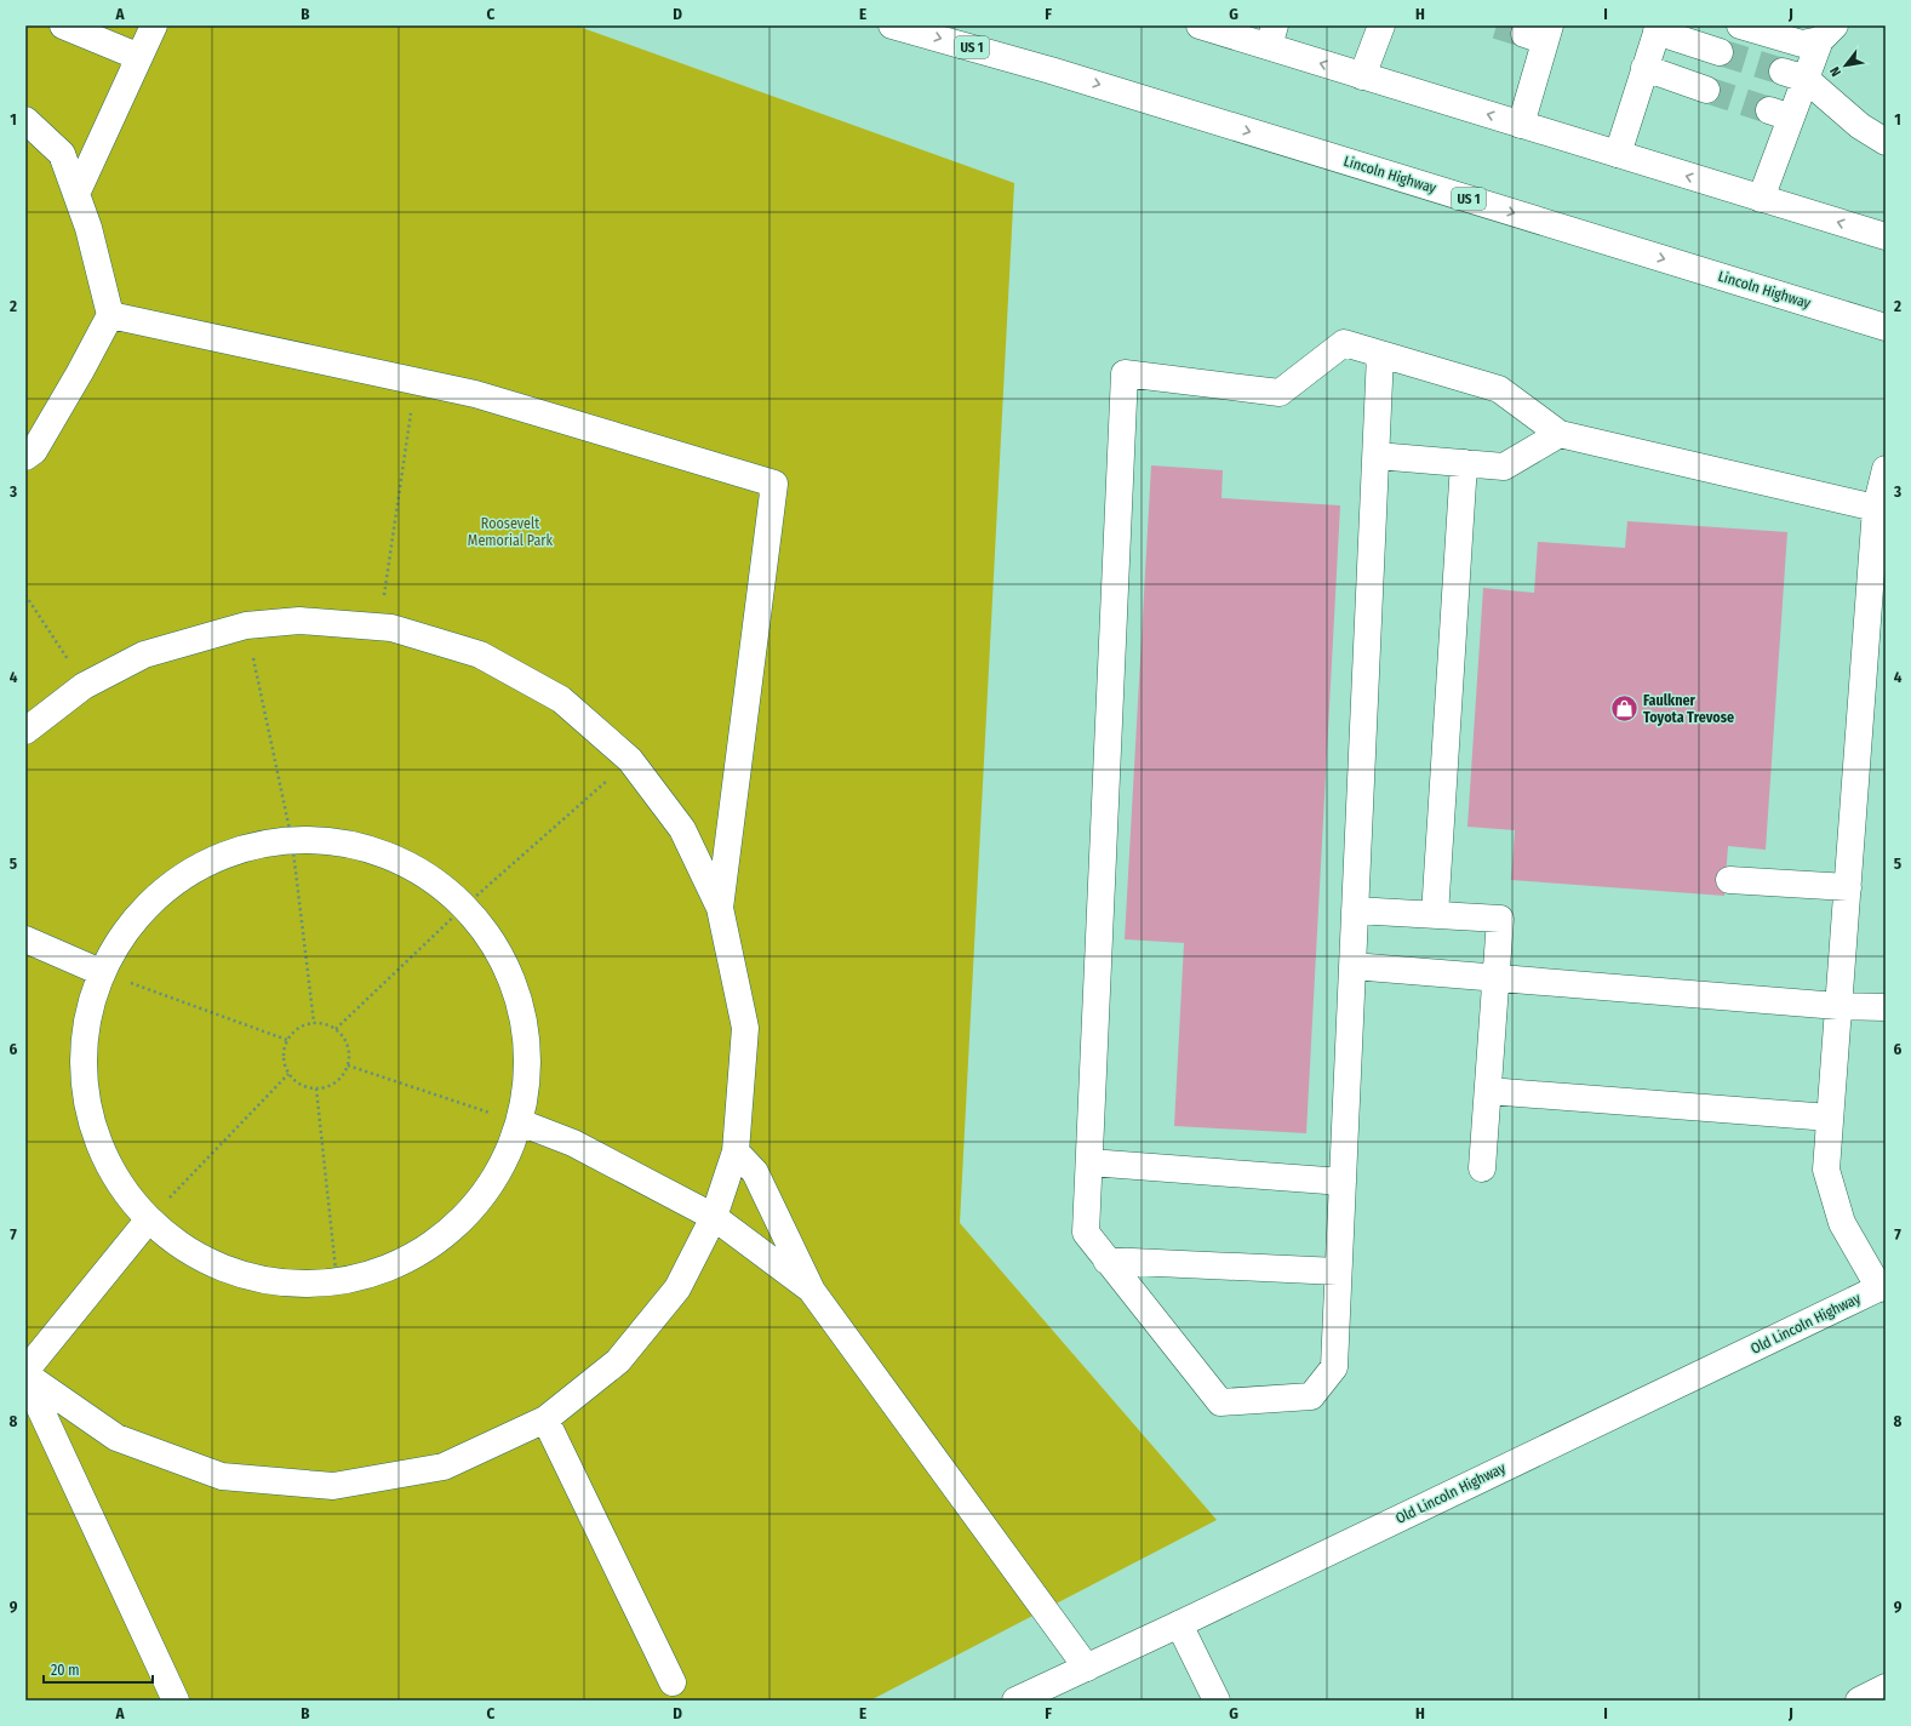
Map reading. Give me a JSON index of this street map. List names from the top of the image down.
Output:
{
  "streets": {
    "main road": ["US 1", "Lincoln Highway", "Old Lincoln Highway"]
  },
  "parks": ["Roosevelt Memorial Park"],
  "places": {
    "shop": ["Faulkner Toyota Trevose"]
  },
  "scale_bar": "20 m",
  "north": "bottom left",
  "grid": {
    "columns": [
      "A",
      "B",
      "C",
      "D",
      "E",
      "F",
      "G",
      "H",
      "I",
      "J"
    ],
    "rows": [
      "1",
      "2",
      "3",
      "4",
      "5",
      "6",
      "7",
      "8",
      "9"
    ]
  }
}
